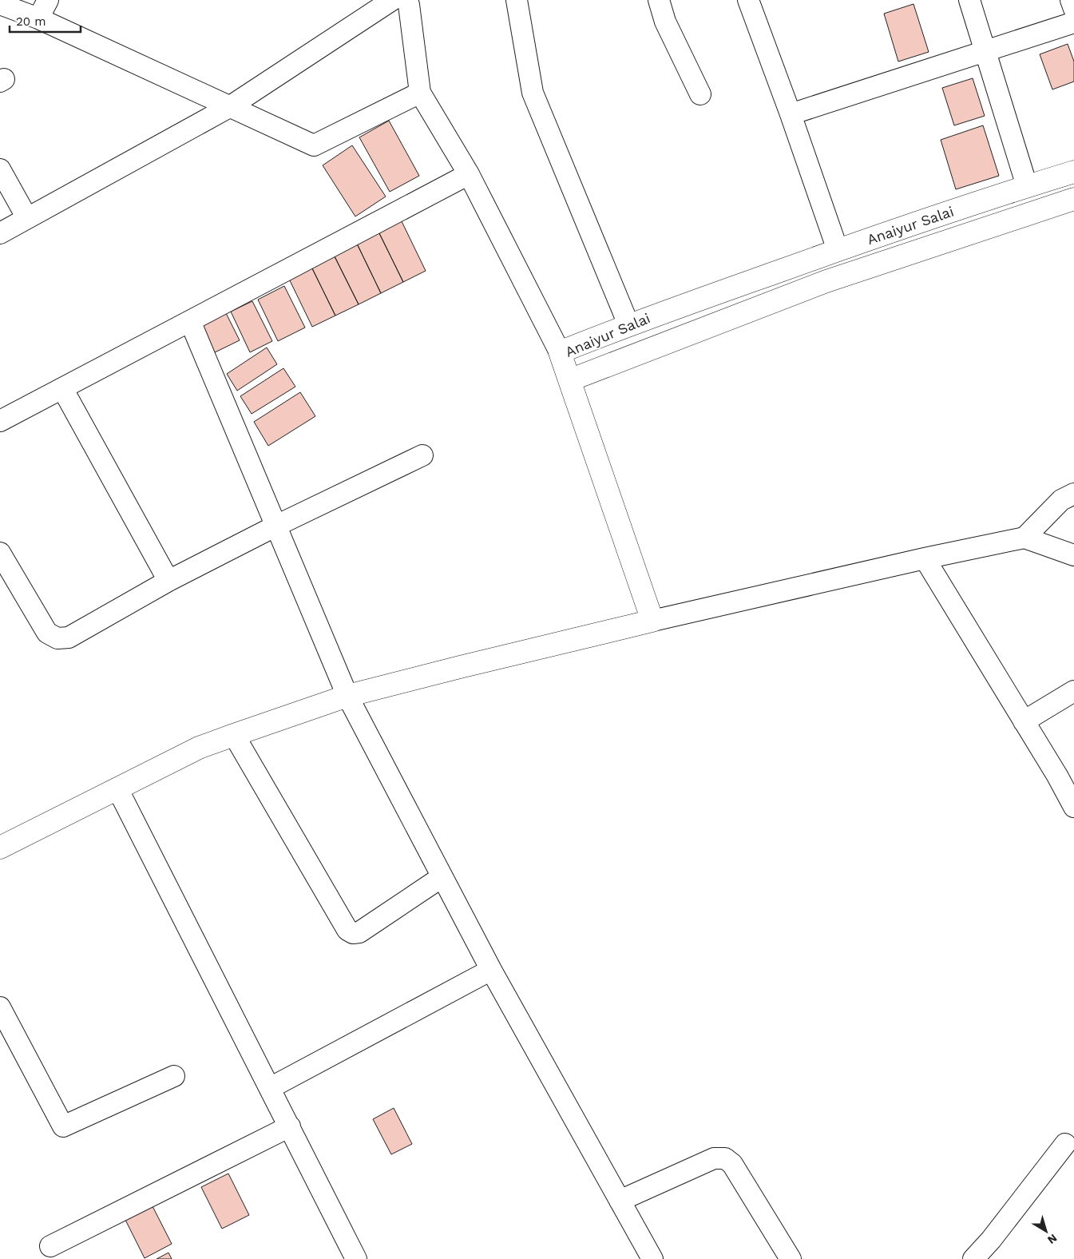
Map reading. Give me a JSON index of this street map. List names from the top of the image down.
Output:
{
  "streets": {
    "main road": ["Anaiyur Salai"]
  },
  "scale_bar": "20 m",
  "north": "bottom right"
}
